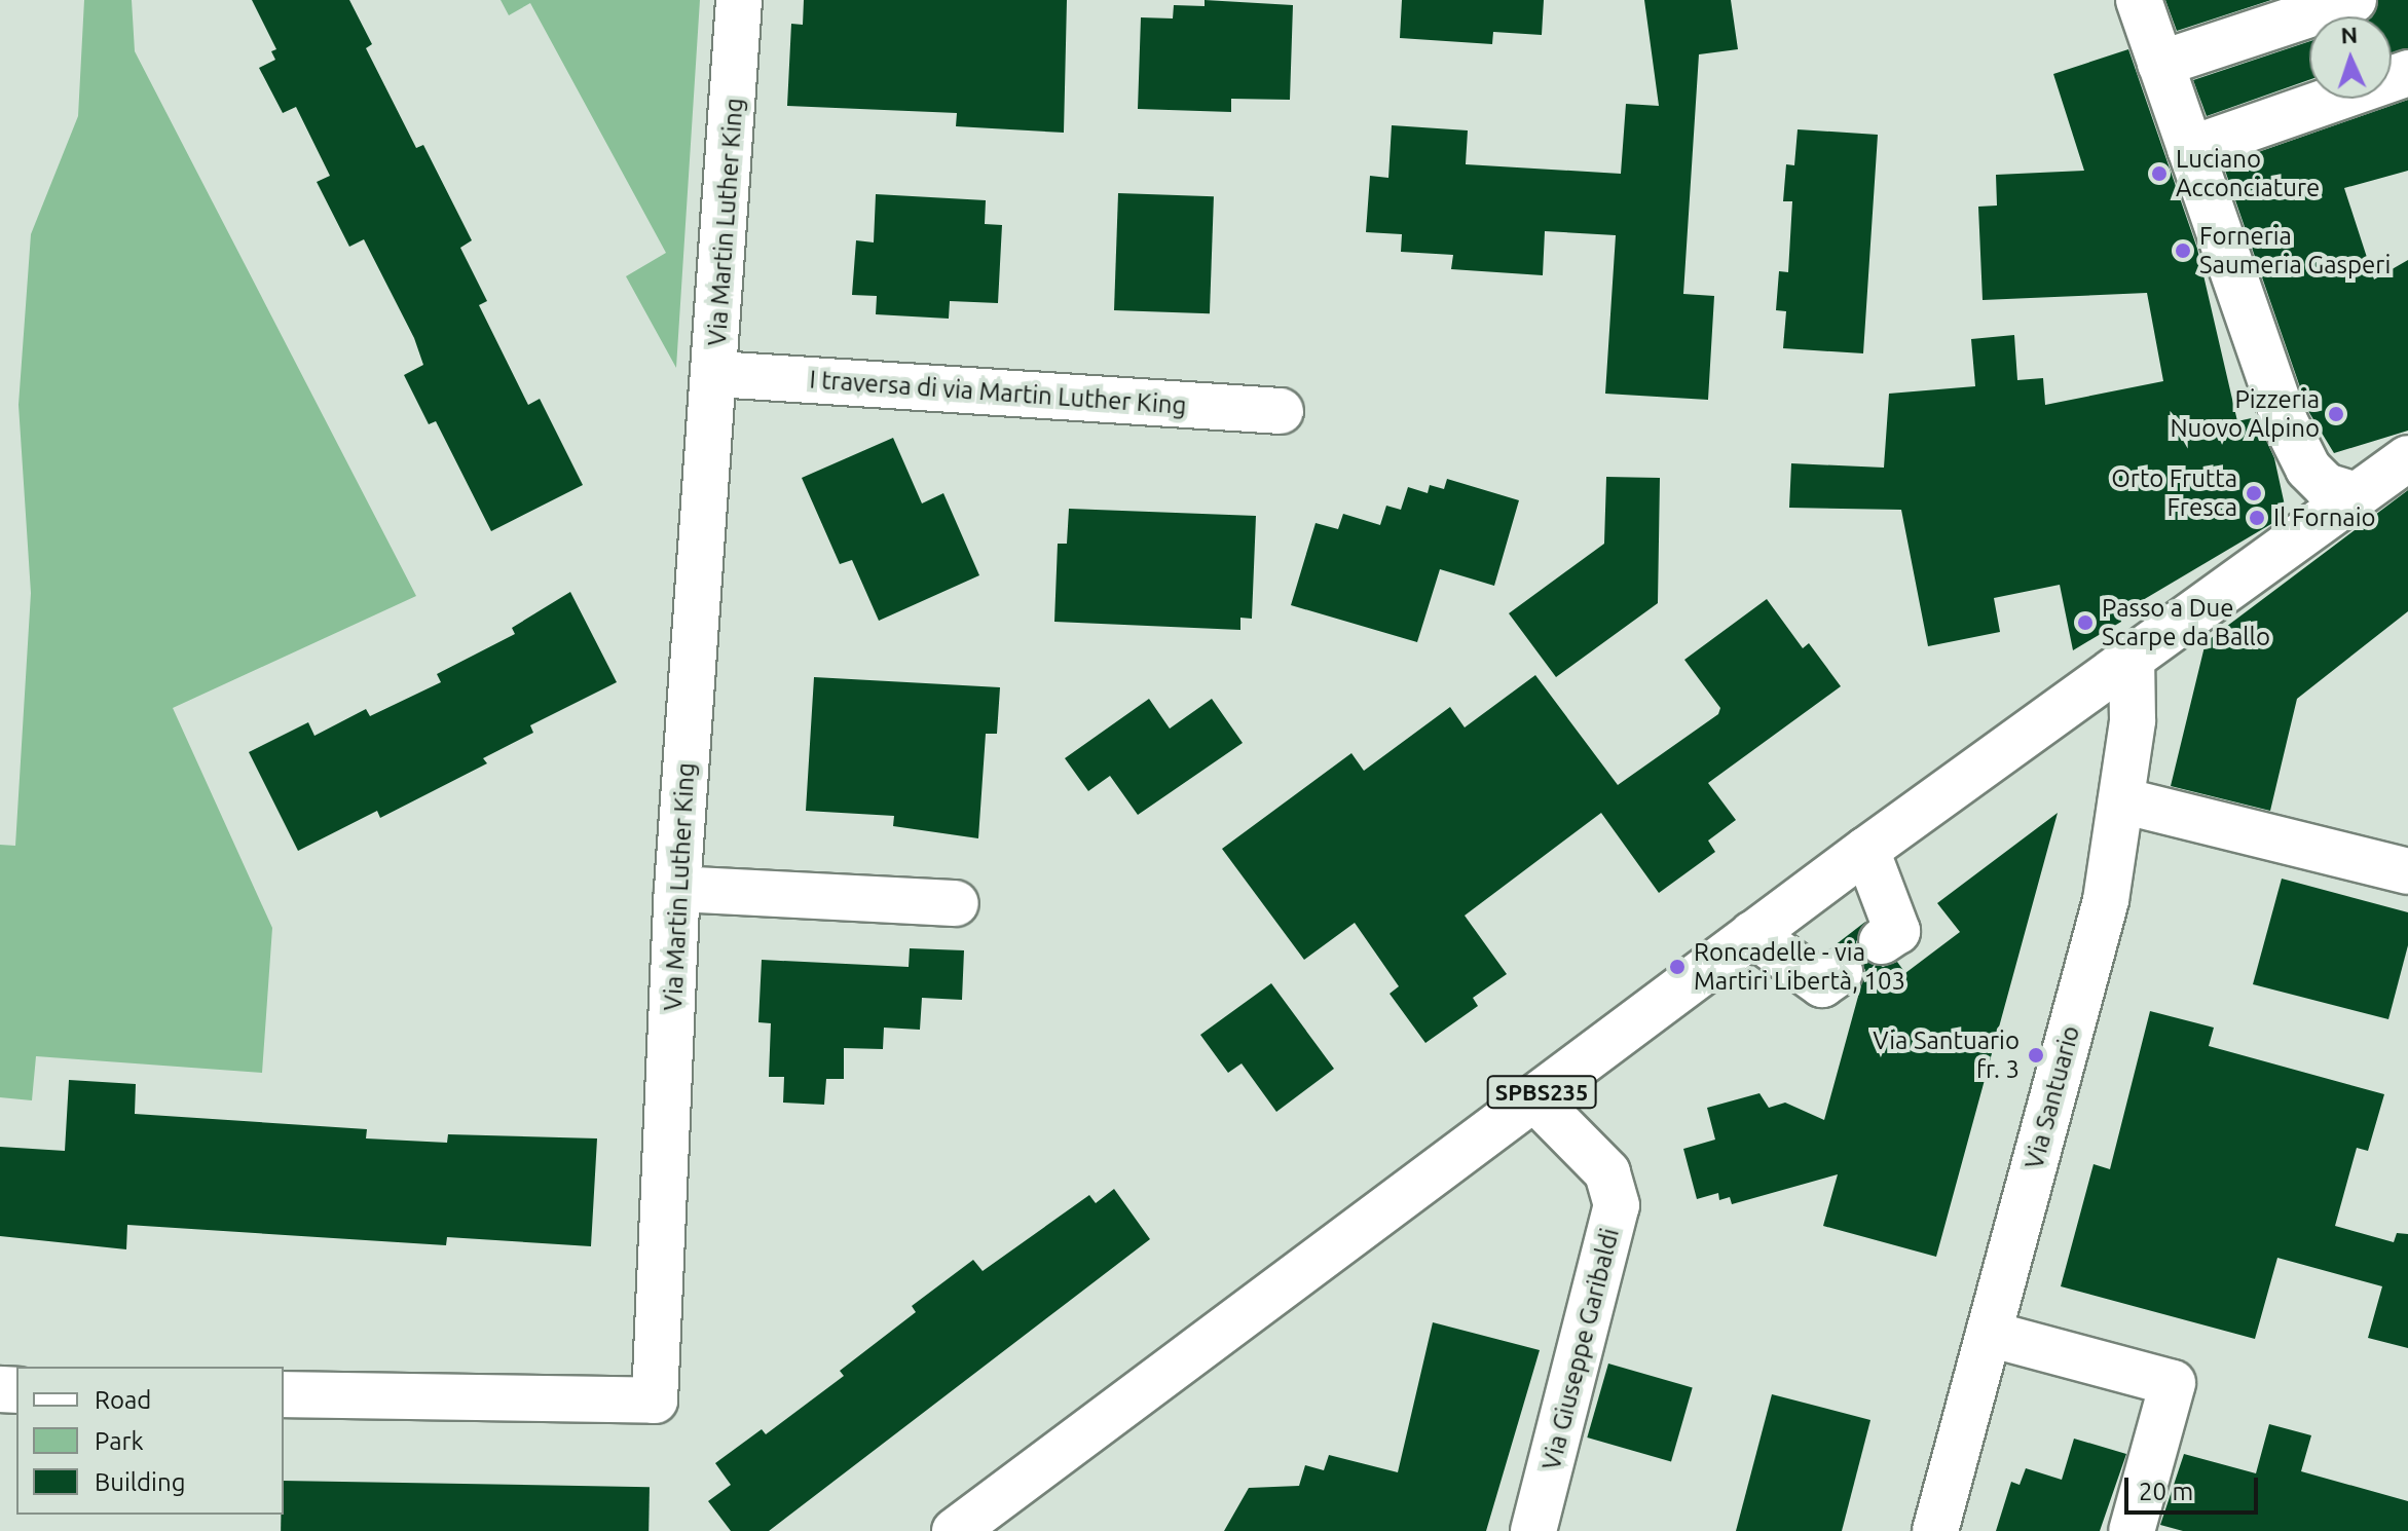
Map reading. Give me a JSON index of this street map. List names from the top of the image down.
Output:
{
  "streets": {
    "street": [
      "Via Martin Luther King",
      "I traversa di via Martin Luther King",
      "SPBS235",
      "Via Santuario",
      "Via Giuseppe Garibaldi"
    ]
  },
  "crossings": [
    ["Via Martin Luther King", "I traversa di via Martin Luther King"],
    ["SPBS235", "Via Santuario"],
    ["SPBS235", "Via Giuseppe Garibaldi"]
  ],
  "places": [
    "Luciano Acconciature",
    "Forneria Saumeria Gasperi",
    "Pizzeria Nuovo Alpino",
    "Orto Frutta Fresca",
    "Il Fornaio",
    "Passo a Due Scarpe da Ballo",
    "Roncadelle - via Martiri Libertà, 103",
    "Via Santuario fr. 3"
  ],
  "legend": ["Road", "Park", "Building"],
  "scale_bar": "20 m",
  "north": "top"
}
